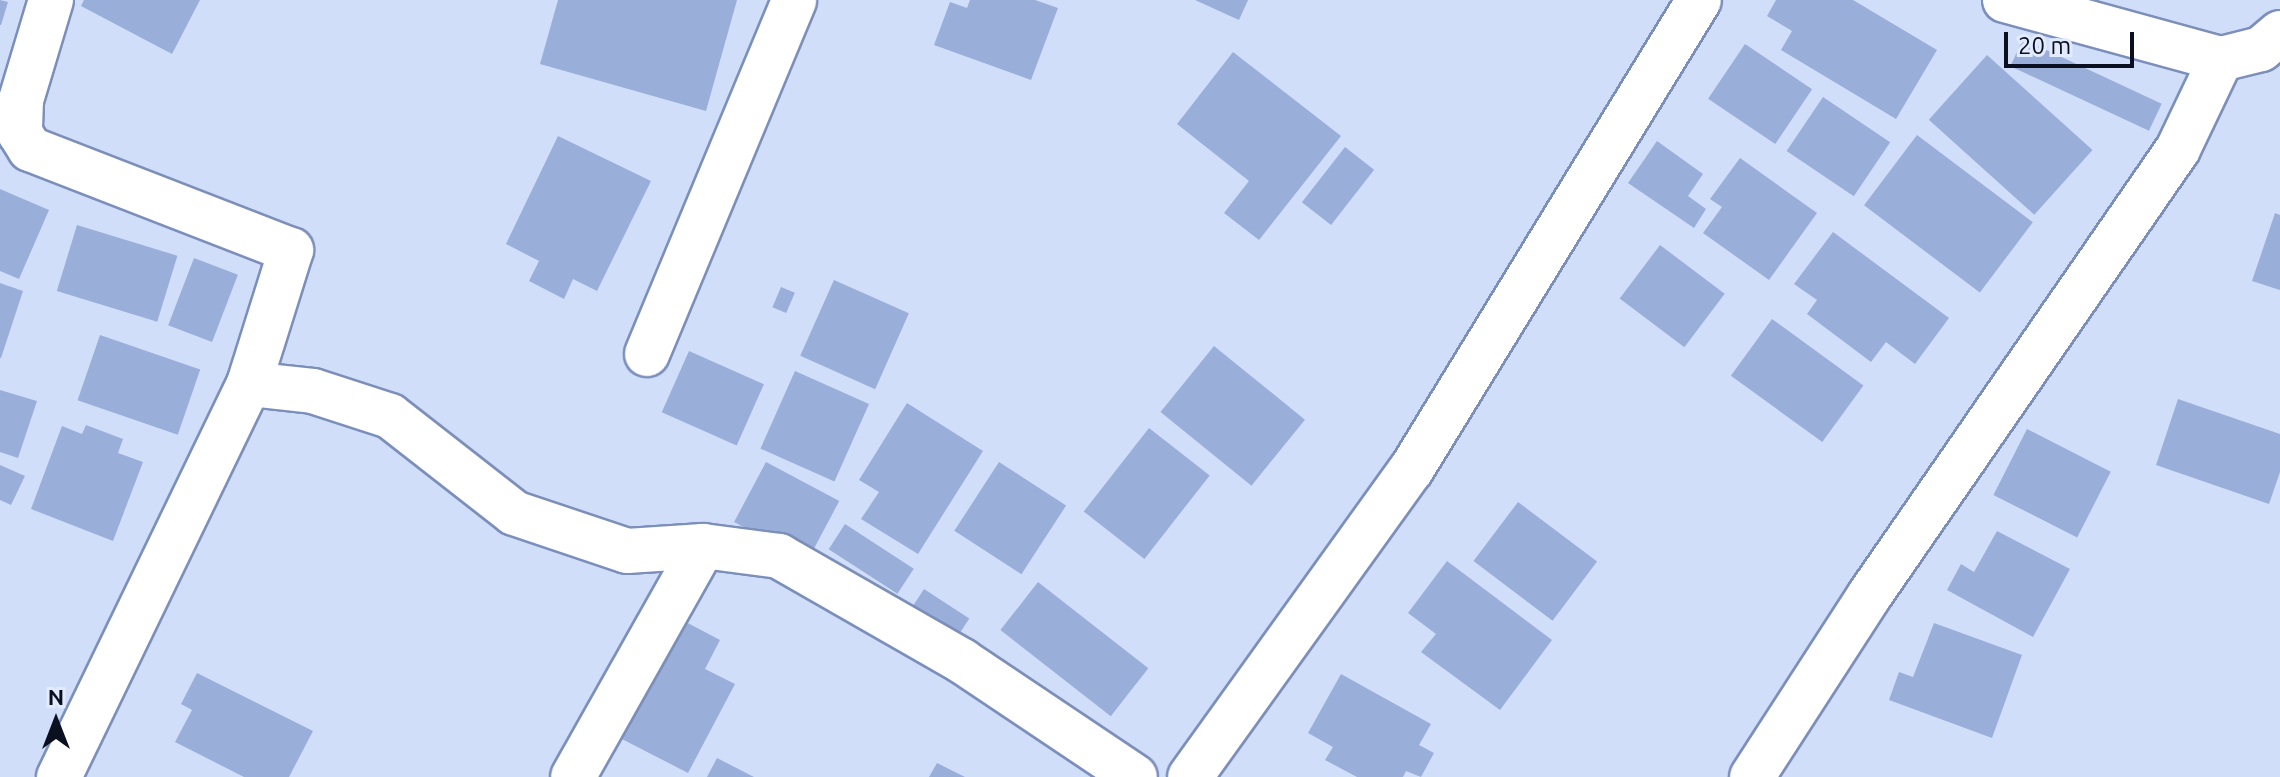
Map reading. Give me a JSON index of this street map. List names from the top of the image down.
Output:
{
  "scale_bar": "20 m",
  "north": "top"
}
